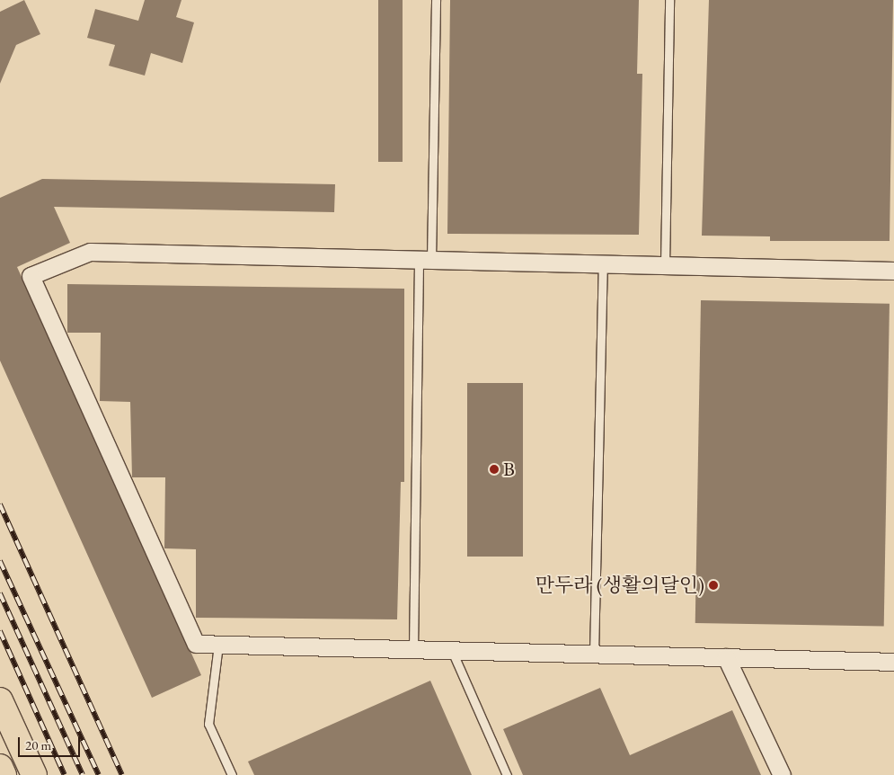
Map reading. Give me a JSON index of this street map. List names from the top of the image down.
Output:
{
  "places": ["B", "만두라 (생활의달인)"],
  "scale_bar": "20 m"
}
